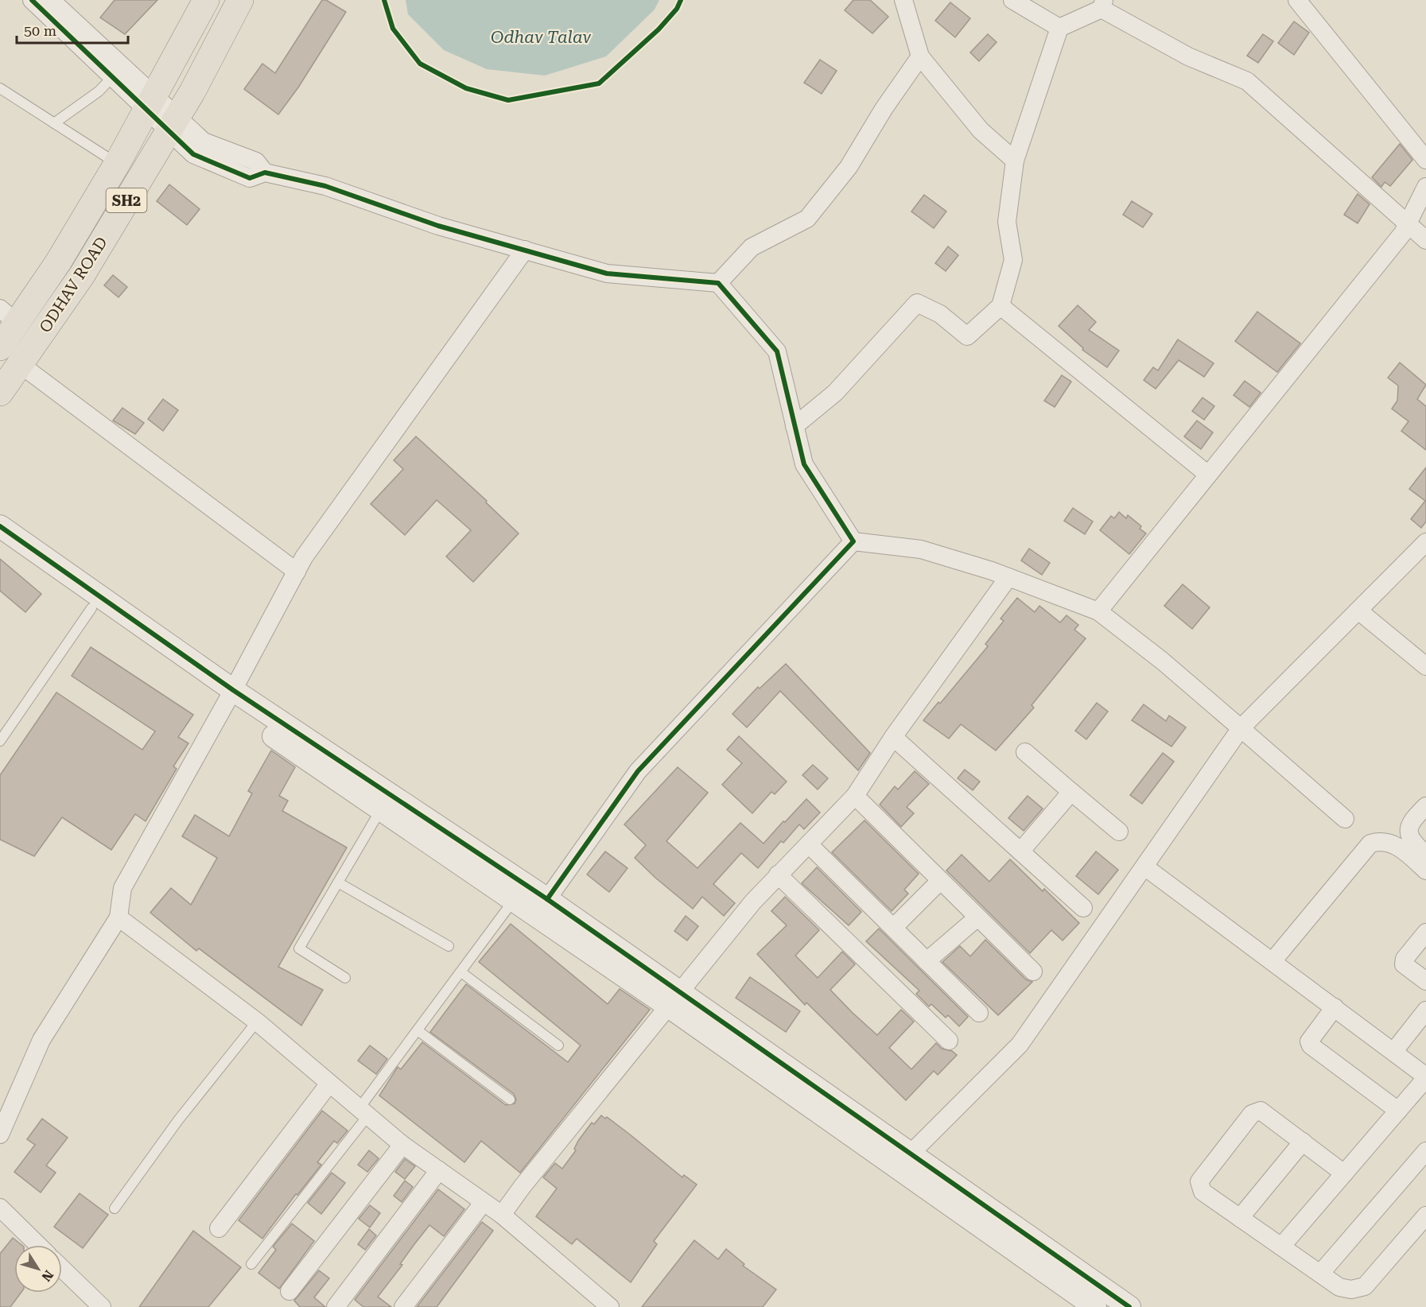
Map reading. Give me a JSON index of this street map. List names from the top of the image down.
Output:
{
  "streets": {
    "main road": ["SH2", "ODHAV ROAD"]
  },
  "water": ["Odhav Talav"],
  "scale_bar": "50 m",
  "north": "bottom right"
}
